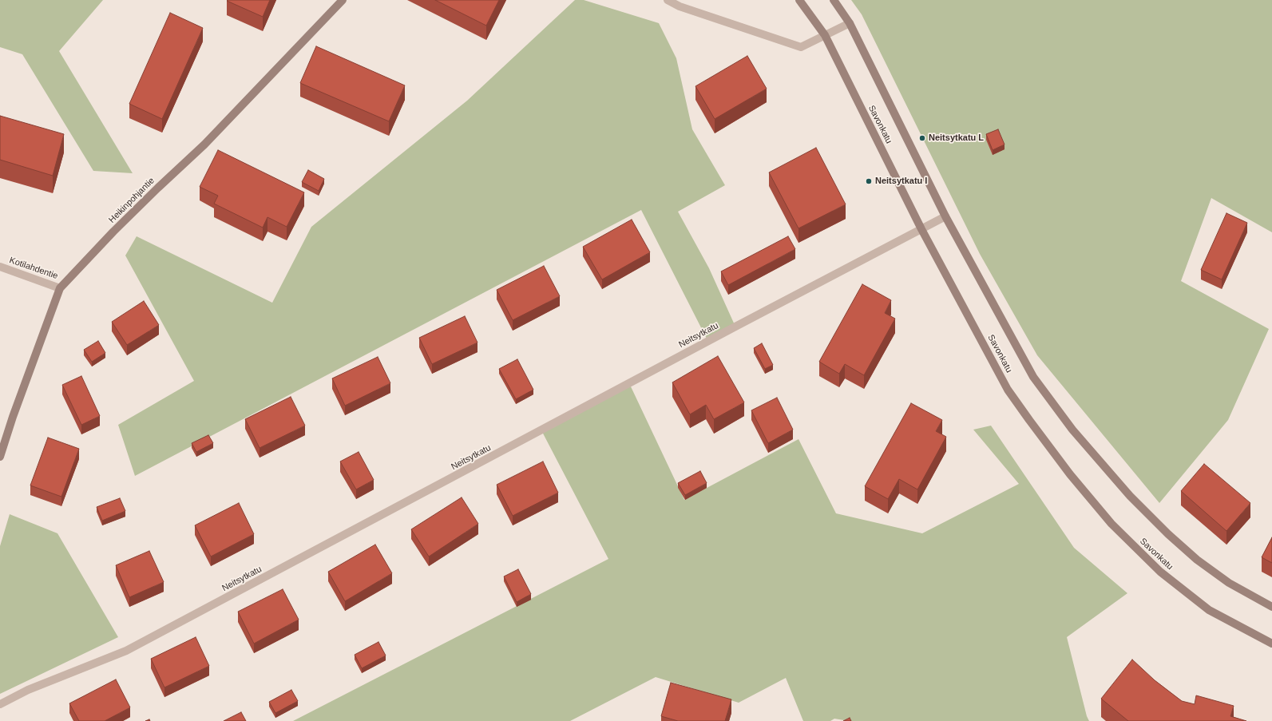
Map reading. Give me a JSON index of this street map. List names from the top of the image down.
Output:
{
  "streets": {
    "main road": ["Savonkatu", "Heikinpohjantie"],
    "street": ["Kotilahdentie", "Neitsytkatu"]
  },
  "crossings": [
    ["Savonkatu", "Neitsytkatu"],
    ["Heikinpohjantie", "Kotilahdentie"]
  ],
  "places": ["Neitsytkatu L", "Neitsytkatu I"]
}
